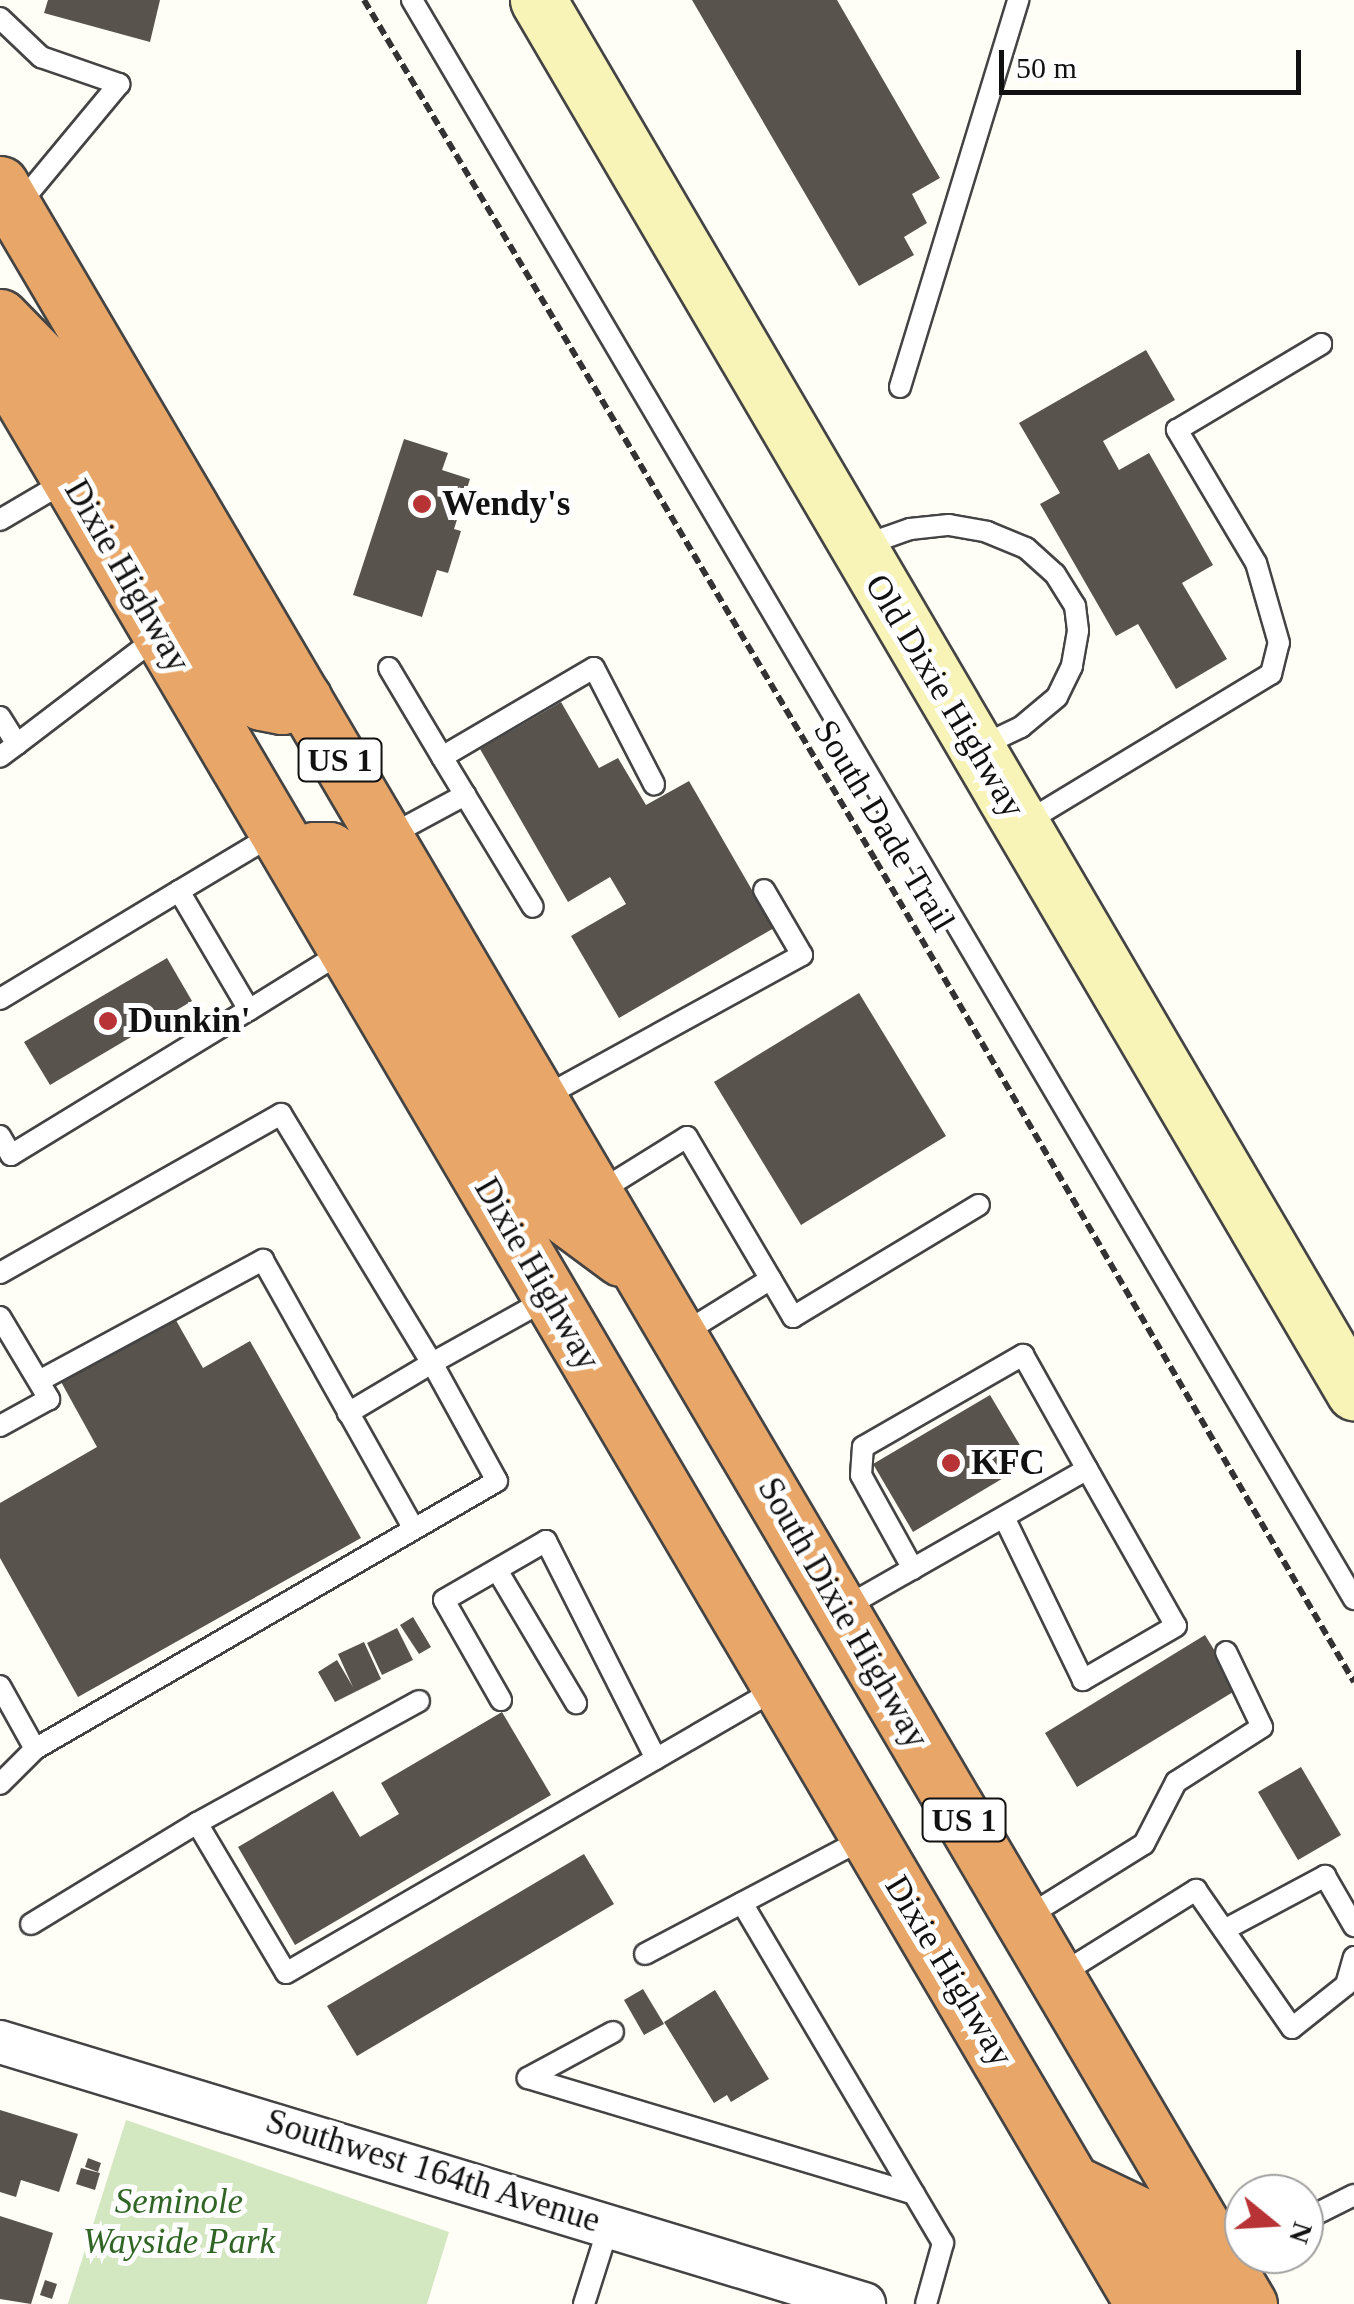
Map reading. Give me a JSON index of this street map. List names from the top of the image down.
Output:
{
  "streets": {
    "highway": ["Dixie Highway", "US 1", "South Dixie Highway"],
    "street": ["Old Dixie Highway", "Southwest 164th Avenue"],
    "path": ["South Dade Trail"]
  },
  "crossings": [
    ["Dixie Highway", "US 1"],
    ["US 1", "South Dixie Highway"]
  ],
  "parks": ["Seminole Wayside Park"],
  "places": ["Wendy's", "Dunkin'", "KFC"],
  "scale_bar": "50 m",
  "north": "right"
}
